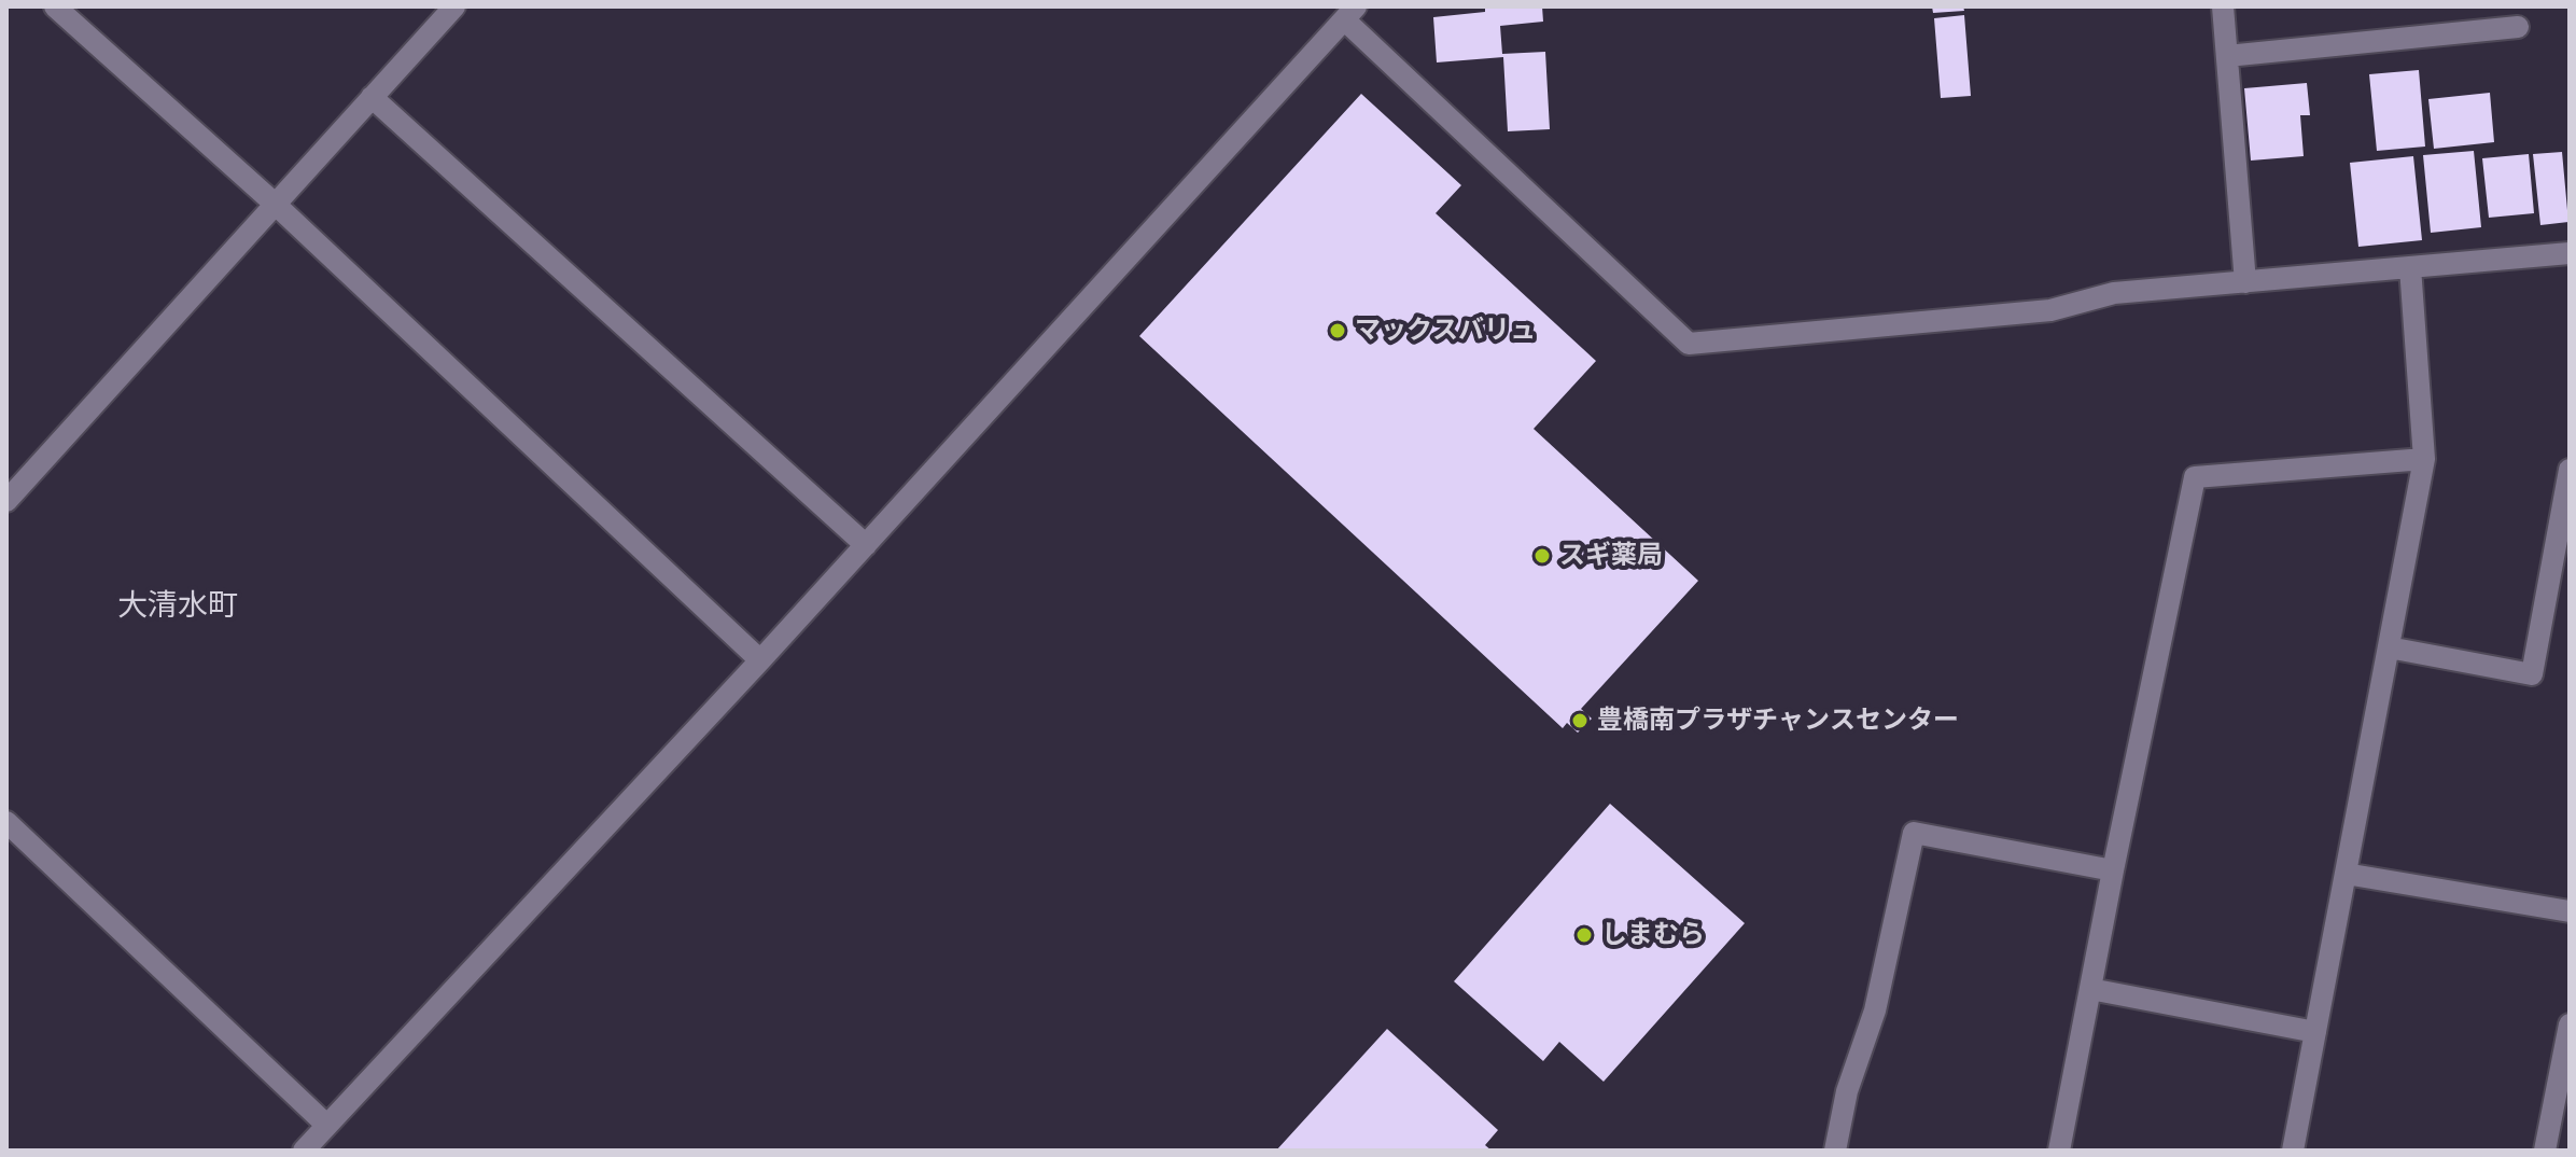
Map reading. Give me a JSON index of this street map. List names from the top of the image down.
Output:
{
  "districts": ["大清水町"],
  "places": [
    "マックスバリュ",
    "スギ薬局",
    "豊橋南プラザチャンスセンター",
    "しまむら"
  ]
}
